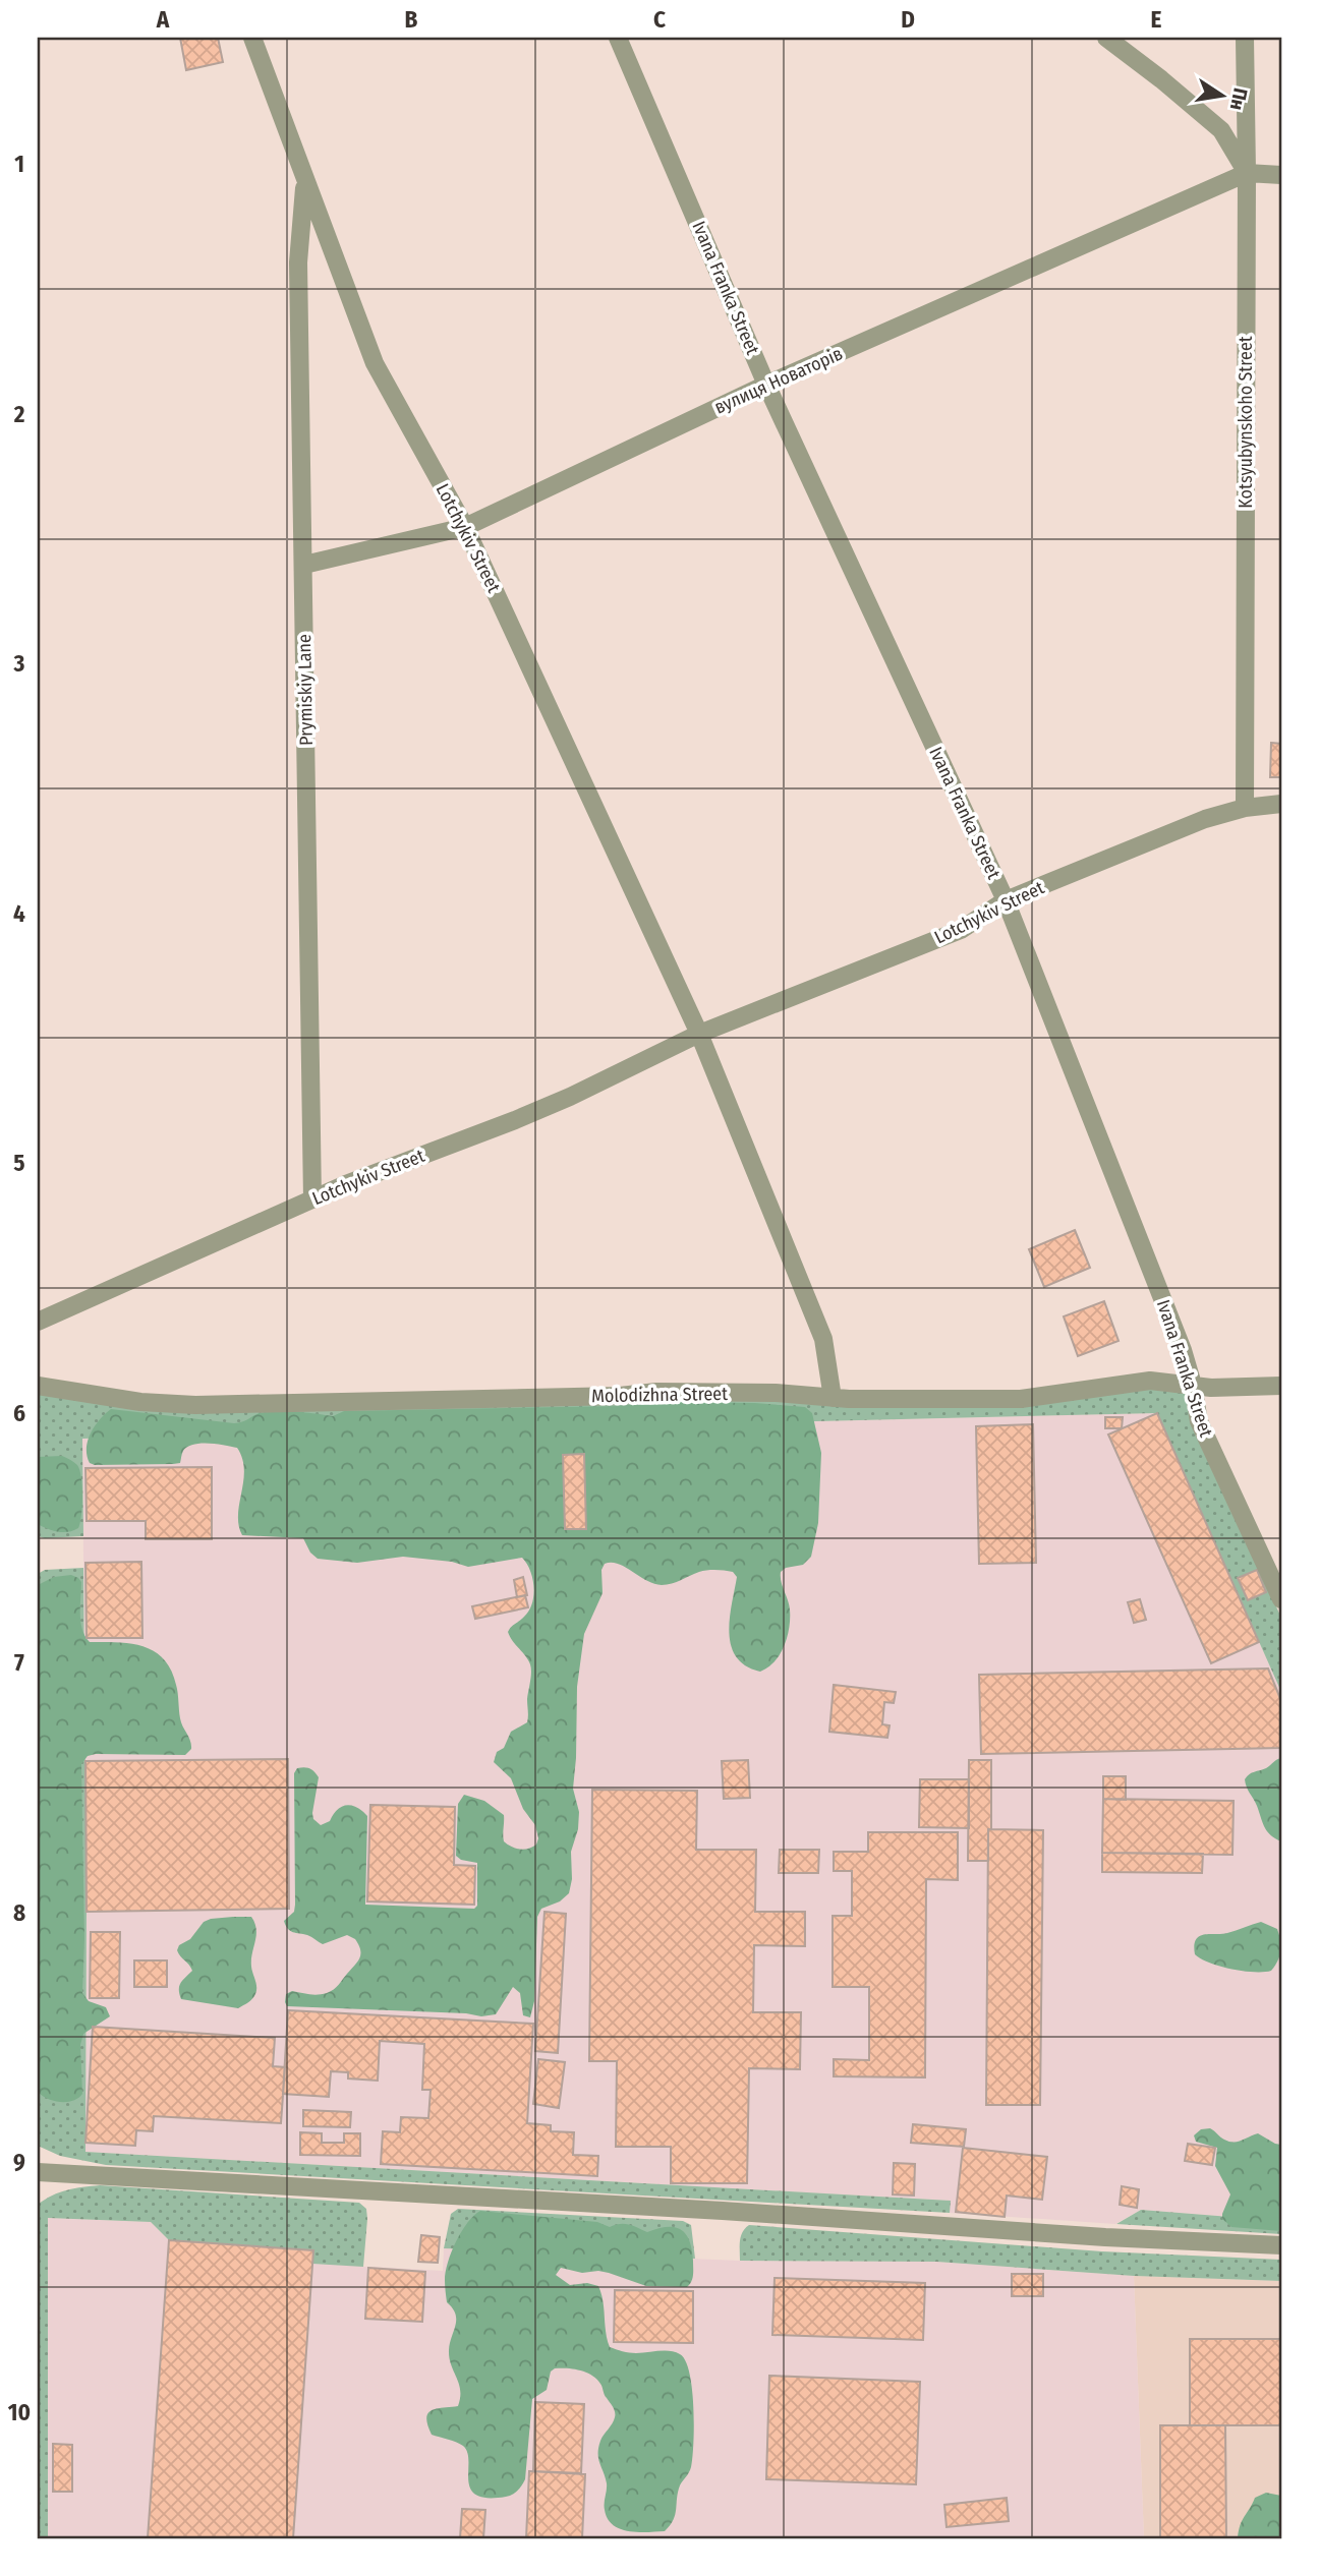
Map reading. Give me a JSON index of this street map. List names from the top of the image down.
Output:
{
  "streets": {
    "street": [
      "Ivana Franka Street",
      "вулиця Новаторів",
      "Kotsyubynskoho Street",
      "Lotchykiv Street",
      "Prymiskiy Lane",
      "Molodizhna Street"
    ]
  },
  "crossings": [
    ["Ivana Franka Street", "вулиця Новаторів"],
    ["Ivana Franka Street", "Lotchykiv Street"],
    ["Ivana Franka Street", "Molodizhna Street"],
    ["вулиця Новаторів", "Kotsyubynskoho Street"],
    ["вулиця Новаторів", "Lotchykiv Street"],
    ["вулиця Новаторів", "Prymiskiy Lane"],
    ["Kotsyubynskoho Street", "Lotchykiv Street"],
    ["Lotchykiv Street", "Prymiskiy Lane"],
    ["Lotchykiv Street", "Molodizhna Street"]
  ],
  "north": "right",
  "grid": {
    "columns": [
      "A",
      "B",
      "C",
      "D",
      "E"
    ],
    "rows": [
      "1",
      "2",
      "3",
      "4",
      "5",
      "6",
      "7",
      "8",
      "9",
      "10"
    ]
  }
}
